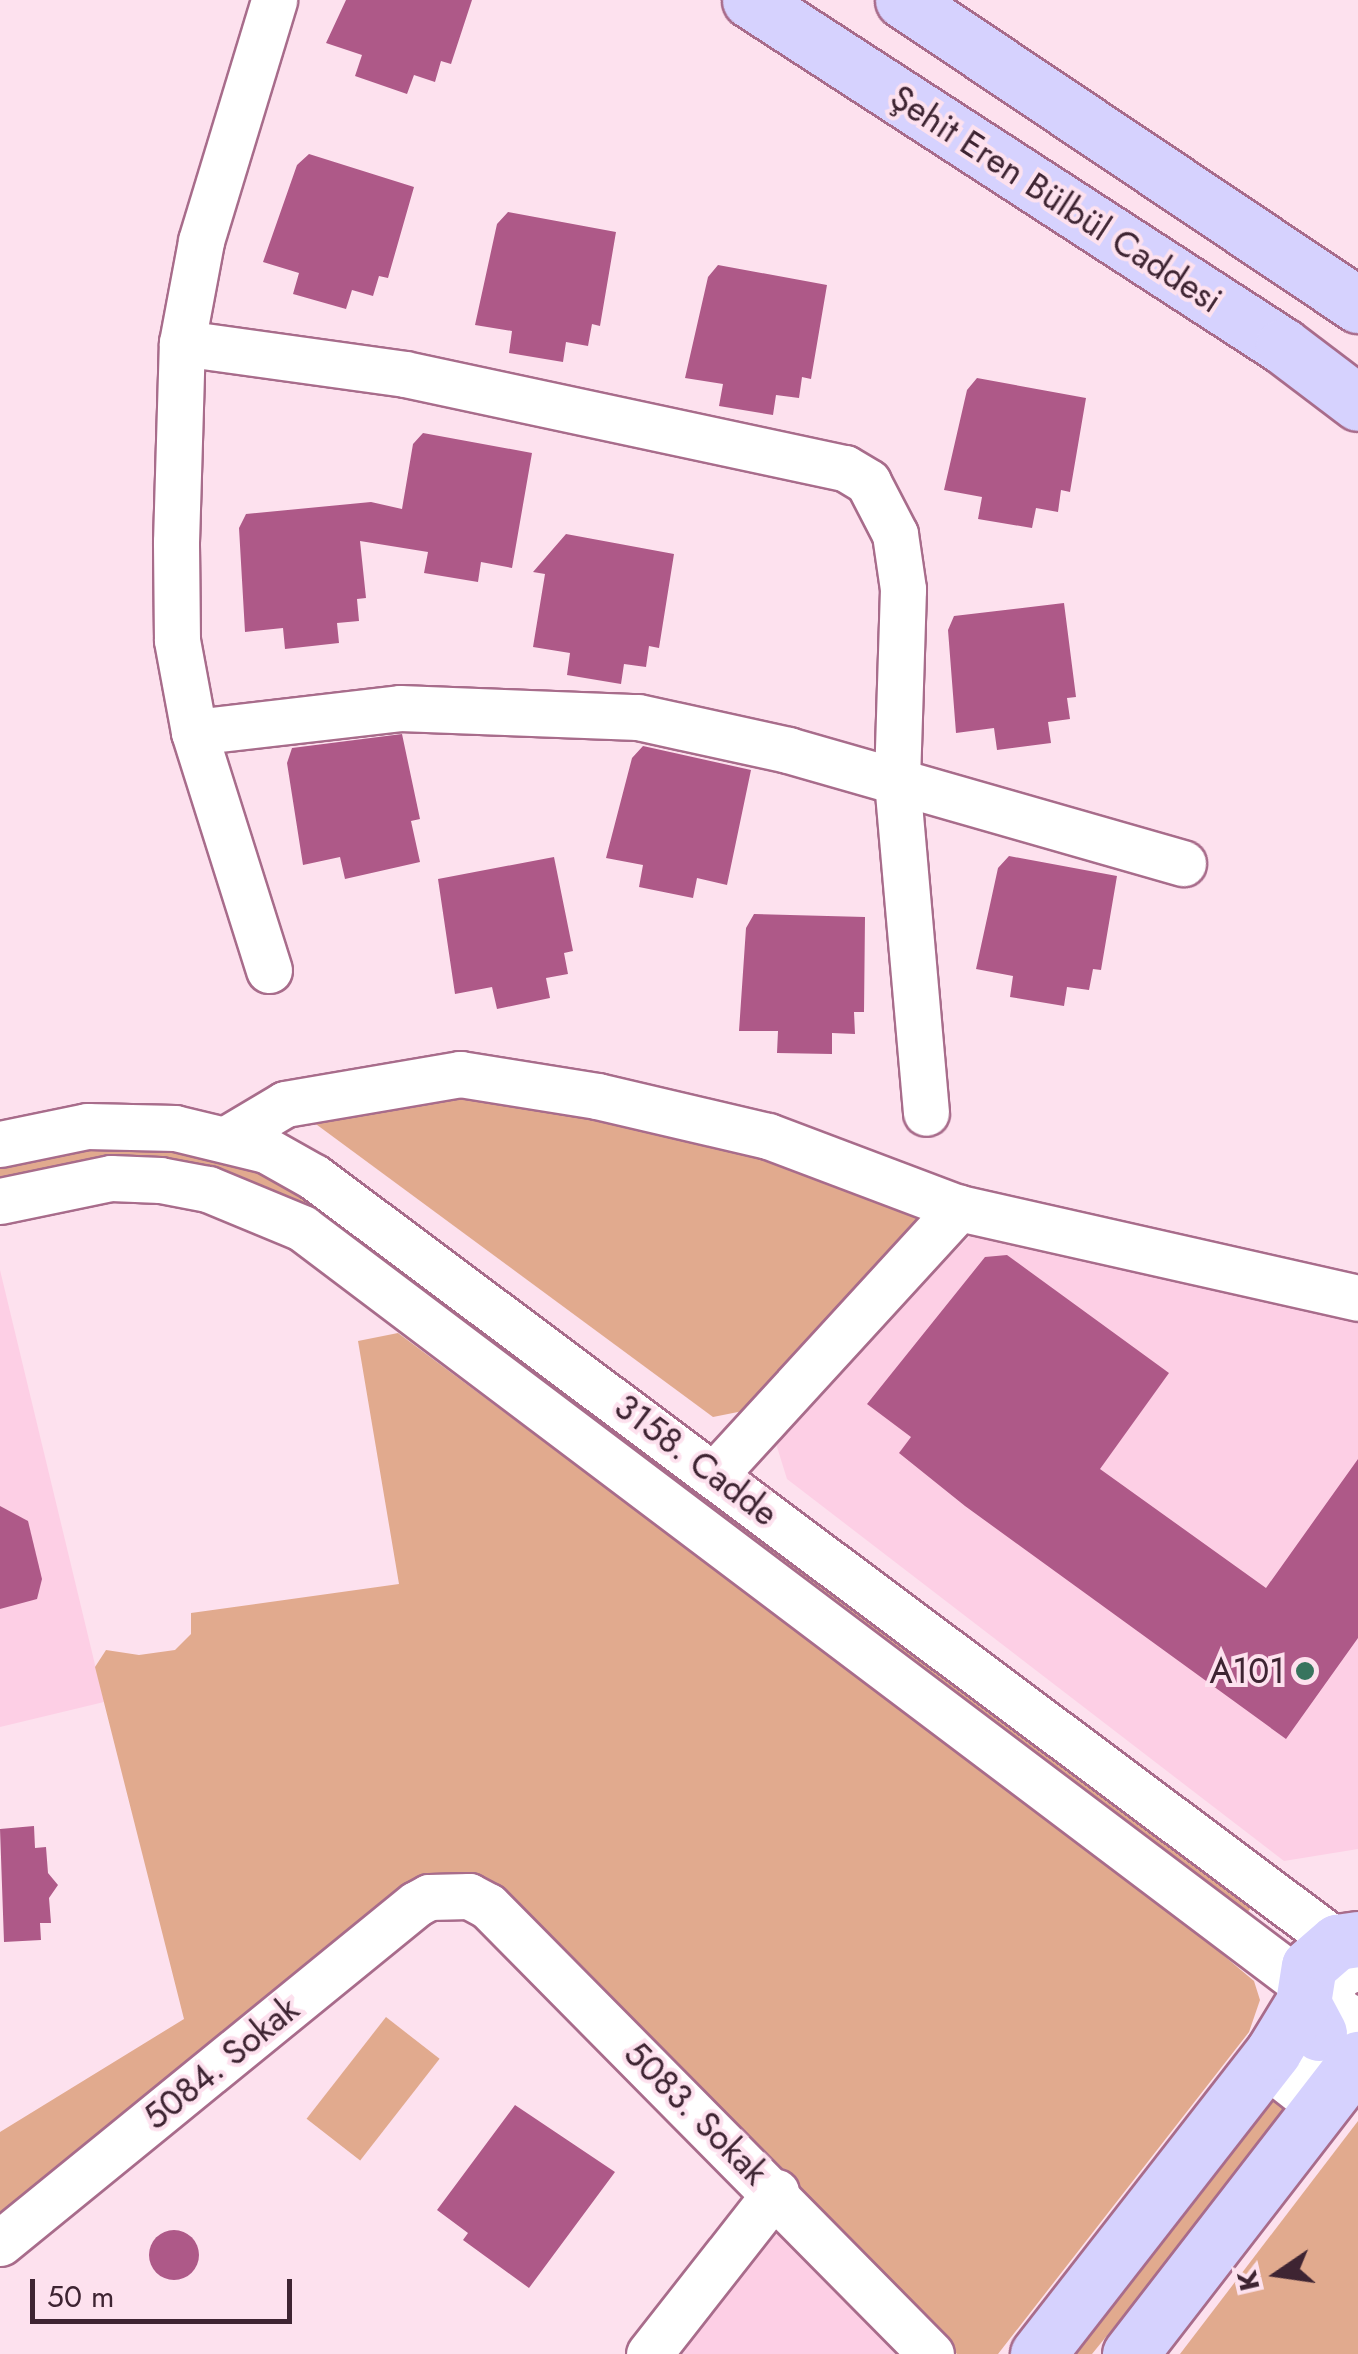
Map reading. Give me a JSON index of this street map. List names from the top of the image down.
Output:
{
  "streets": {
    "main road": ["Şehit Eren Bülbül Caddesi"],
    "street": ["3158. Cadde", "5084. Sokak", "5083. Sokak"]
  },
  "crossings": [
    ["5084. Sokak", "5083. Sokak"]
  ],
  "places": ["A101"],
  "scale_bar": "50 m",
  "north": "left"
}
